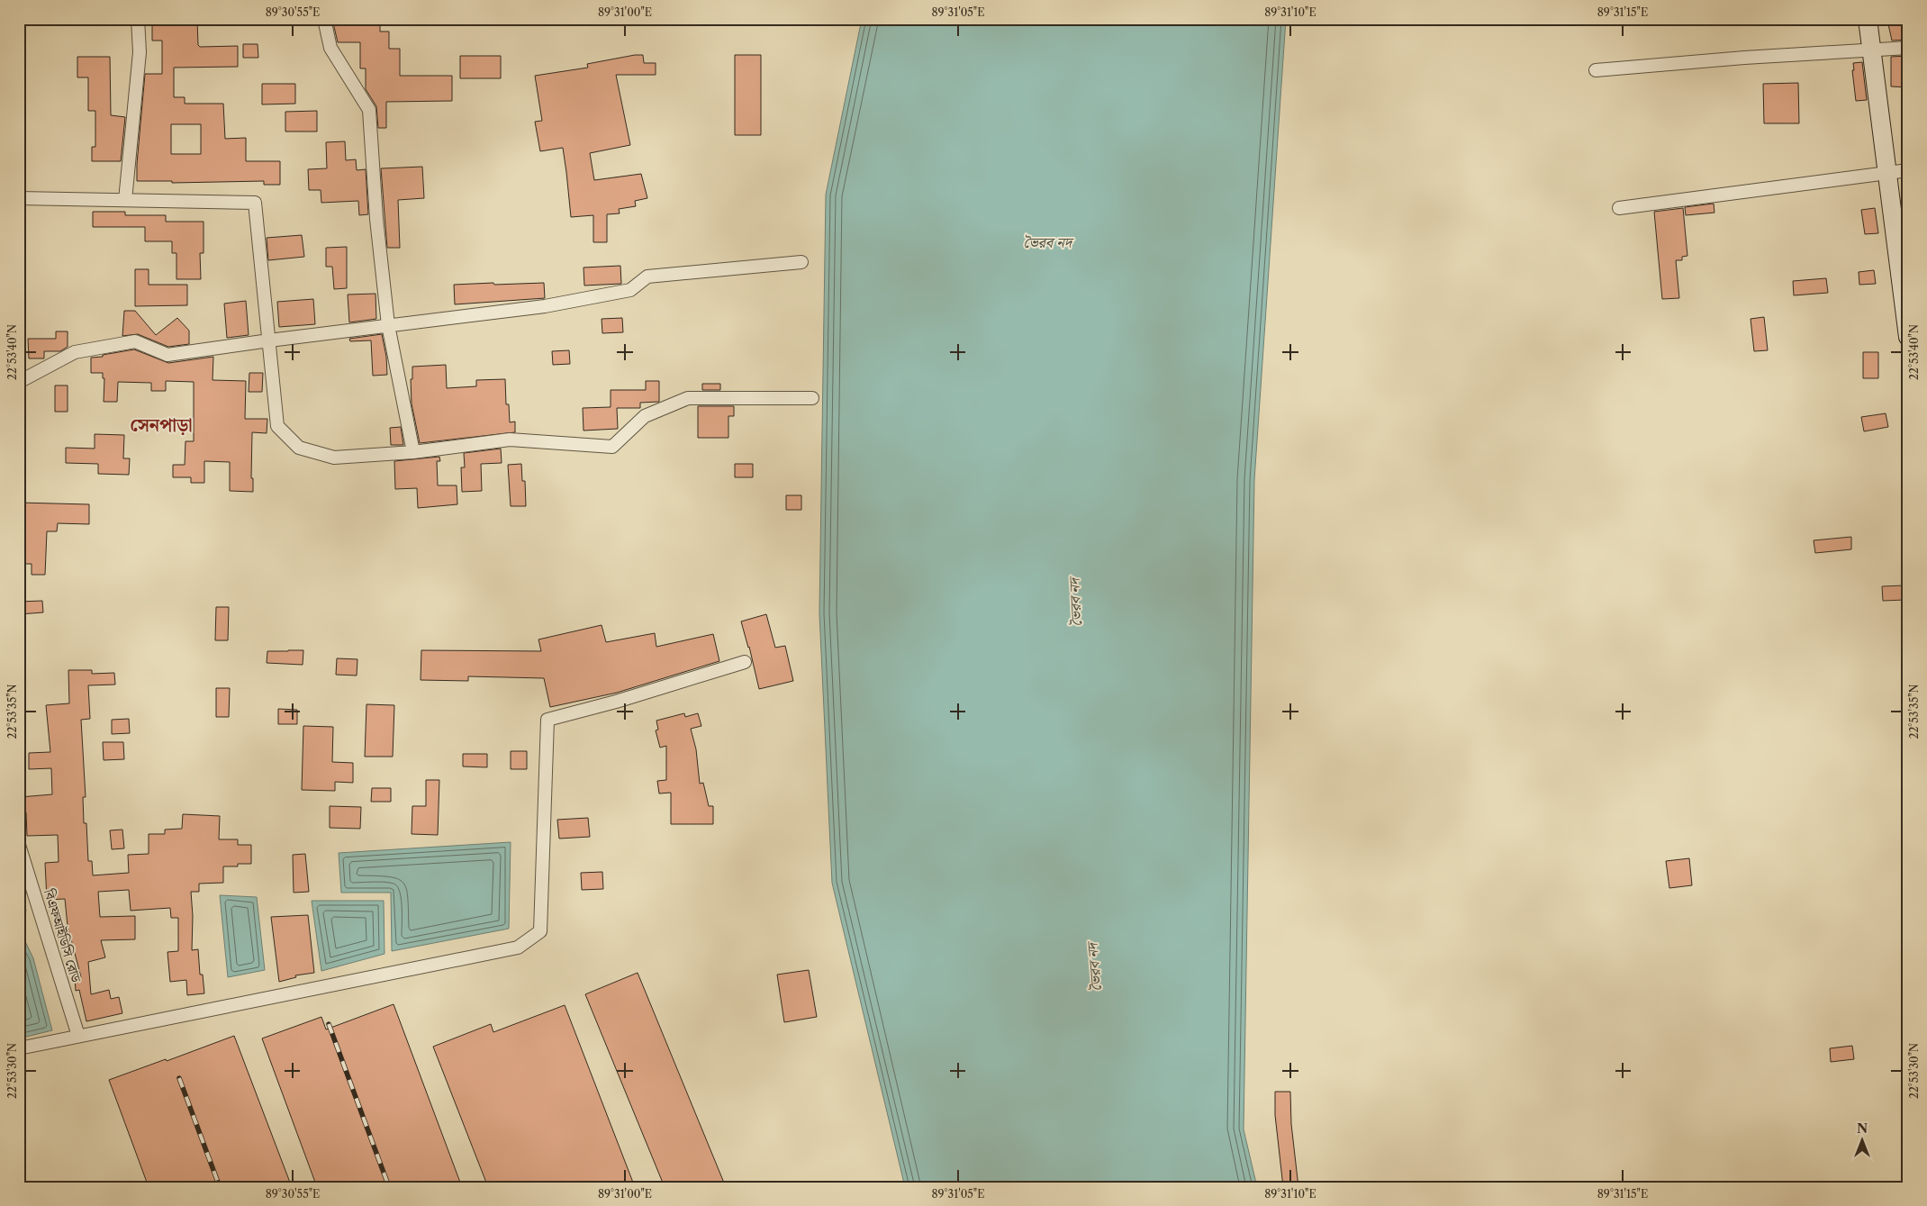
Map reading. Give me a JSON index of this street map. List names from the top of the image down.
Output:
{
  "streets": {
    "street": ["বিএফআইডিসি রোড"]
  },
  "districts": ["সেনপাড়া"],
  "water": ["ভৈরব নদ"],
  "north": "top",
  "coordinates": [
    "89°30'55\"E",
    "89°31'00\"E",
    "89°31'05\"E",
    "89°31'10\"E",
    "89°31'15\"E",
    "22°53'40\"N",
    "22°53'35\"N",
    "22°53'30\"N"
  ]
}
